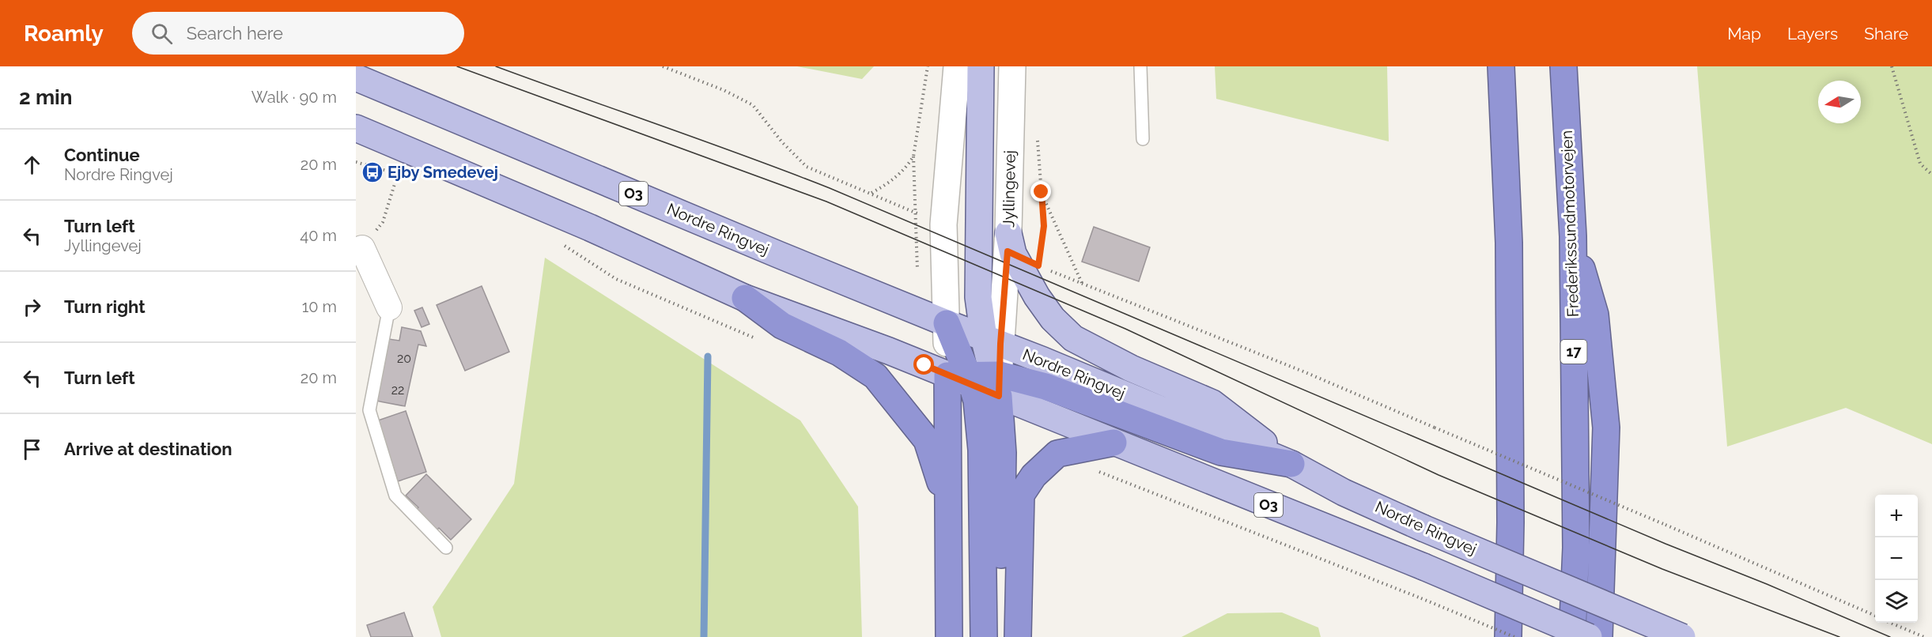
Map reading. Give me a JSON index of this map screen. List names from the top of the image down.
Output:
{
  "streets": {
    "highway": ["O3", "Frederikssundmotorvejen", "17"],
    "main road": ["Nordre Ringvej"],
    "street": ["Jyllingevej"]
  },
  "crossings": [
    ["Jyllingevej", "O3"],
    ["Jyllingevej", "Nordre Ringvej"]
  ],
  "places": {
    "bus stop": ["Ejby Smedevej"]
  },
  "house_numbers": ["20", "22"],
  "north": "left",
  "page": {
    "header": "Roamly",
    "search": "Search here",
    "nav": ["Map", "Layers", "Share"],
    "heading": ["2 min", "Walk · 90 m"],
    "list": [
      ["Continue", "Nordre Ringvej", "20 m"],
      ["Turn left", "Jyllingevej", "40 m"],
      ["Turn right", "10 m"],
      ["Turn left", "20 m"],
      "Arrive at destination"
    ],
    "map_buttons": ["+", "−"]
  }
}
